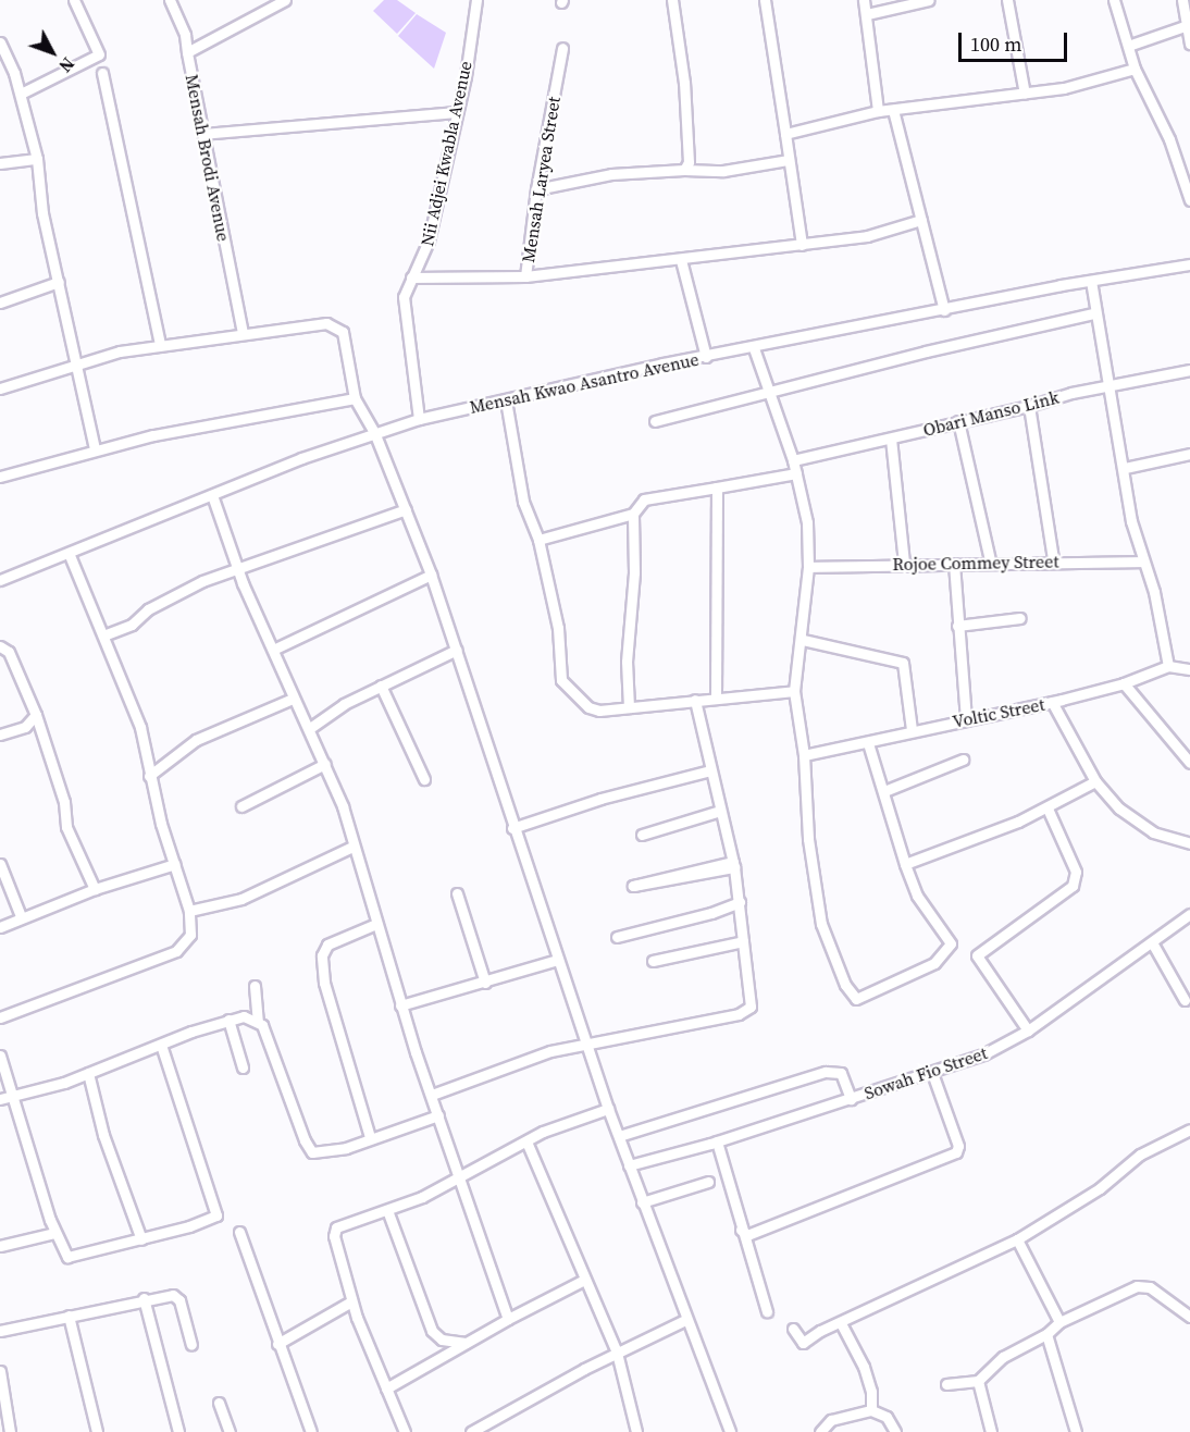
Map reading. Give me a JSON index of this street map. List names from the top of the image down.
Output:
{
  "streets": {
    "street": [
      "Nii Adjei Kwabla Avenue",
      "Mensah Brodi Avenue",
      "Mensah Laryea Street",
      "Mensah Kwao Asantro Avenue",
      "Obari Manso Link",
      "Rojoe Commey Street",
      "Voltic Street",
      "Sowah Fio Street"
    ]
  },
  "crossings": [
    ["Nii Adjei Kwabla Avenue", "Mensah Laryea Street"],
    ["Nii Adjei Kwabla Avenue", "Mensah Kwao Asantro Avenue"]
  ],
  "scale_bar": "100 m",
  "north": "bottom right"
}
